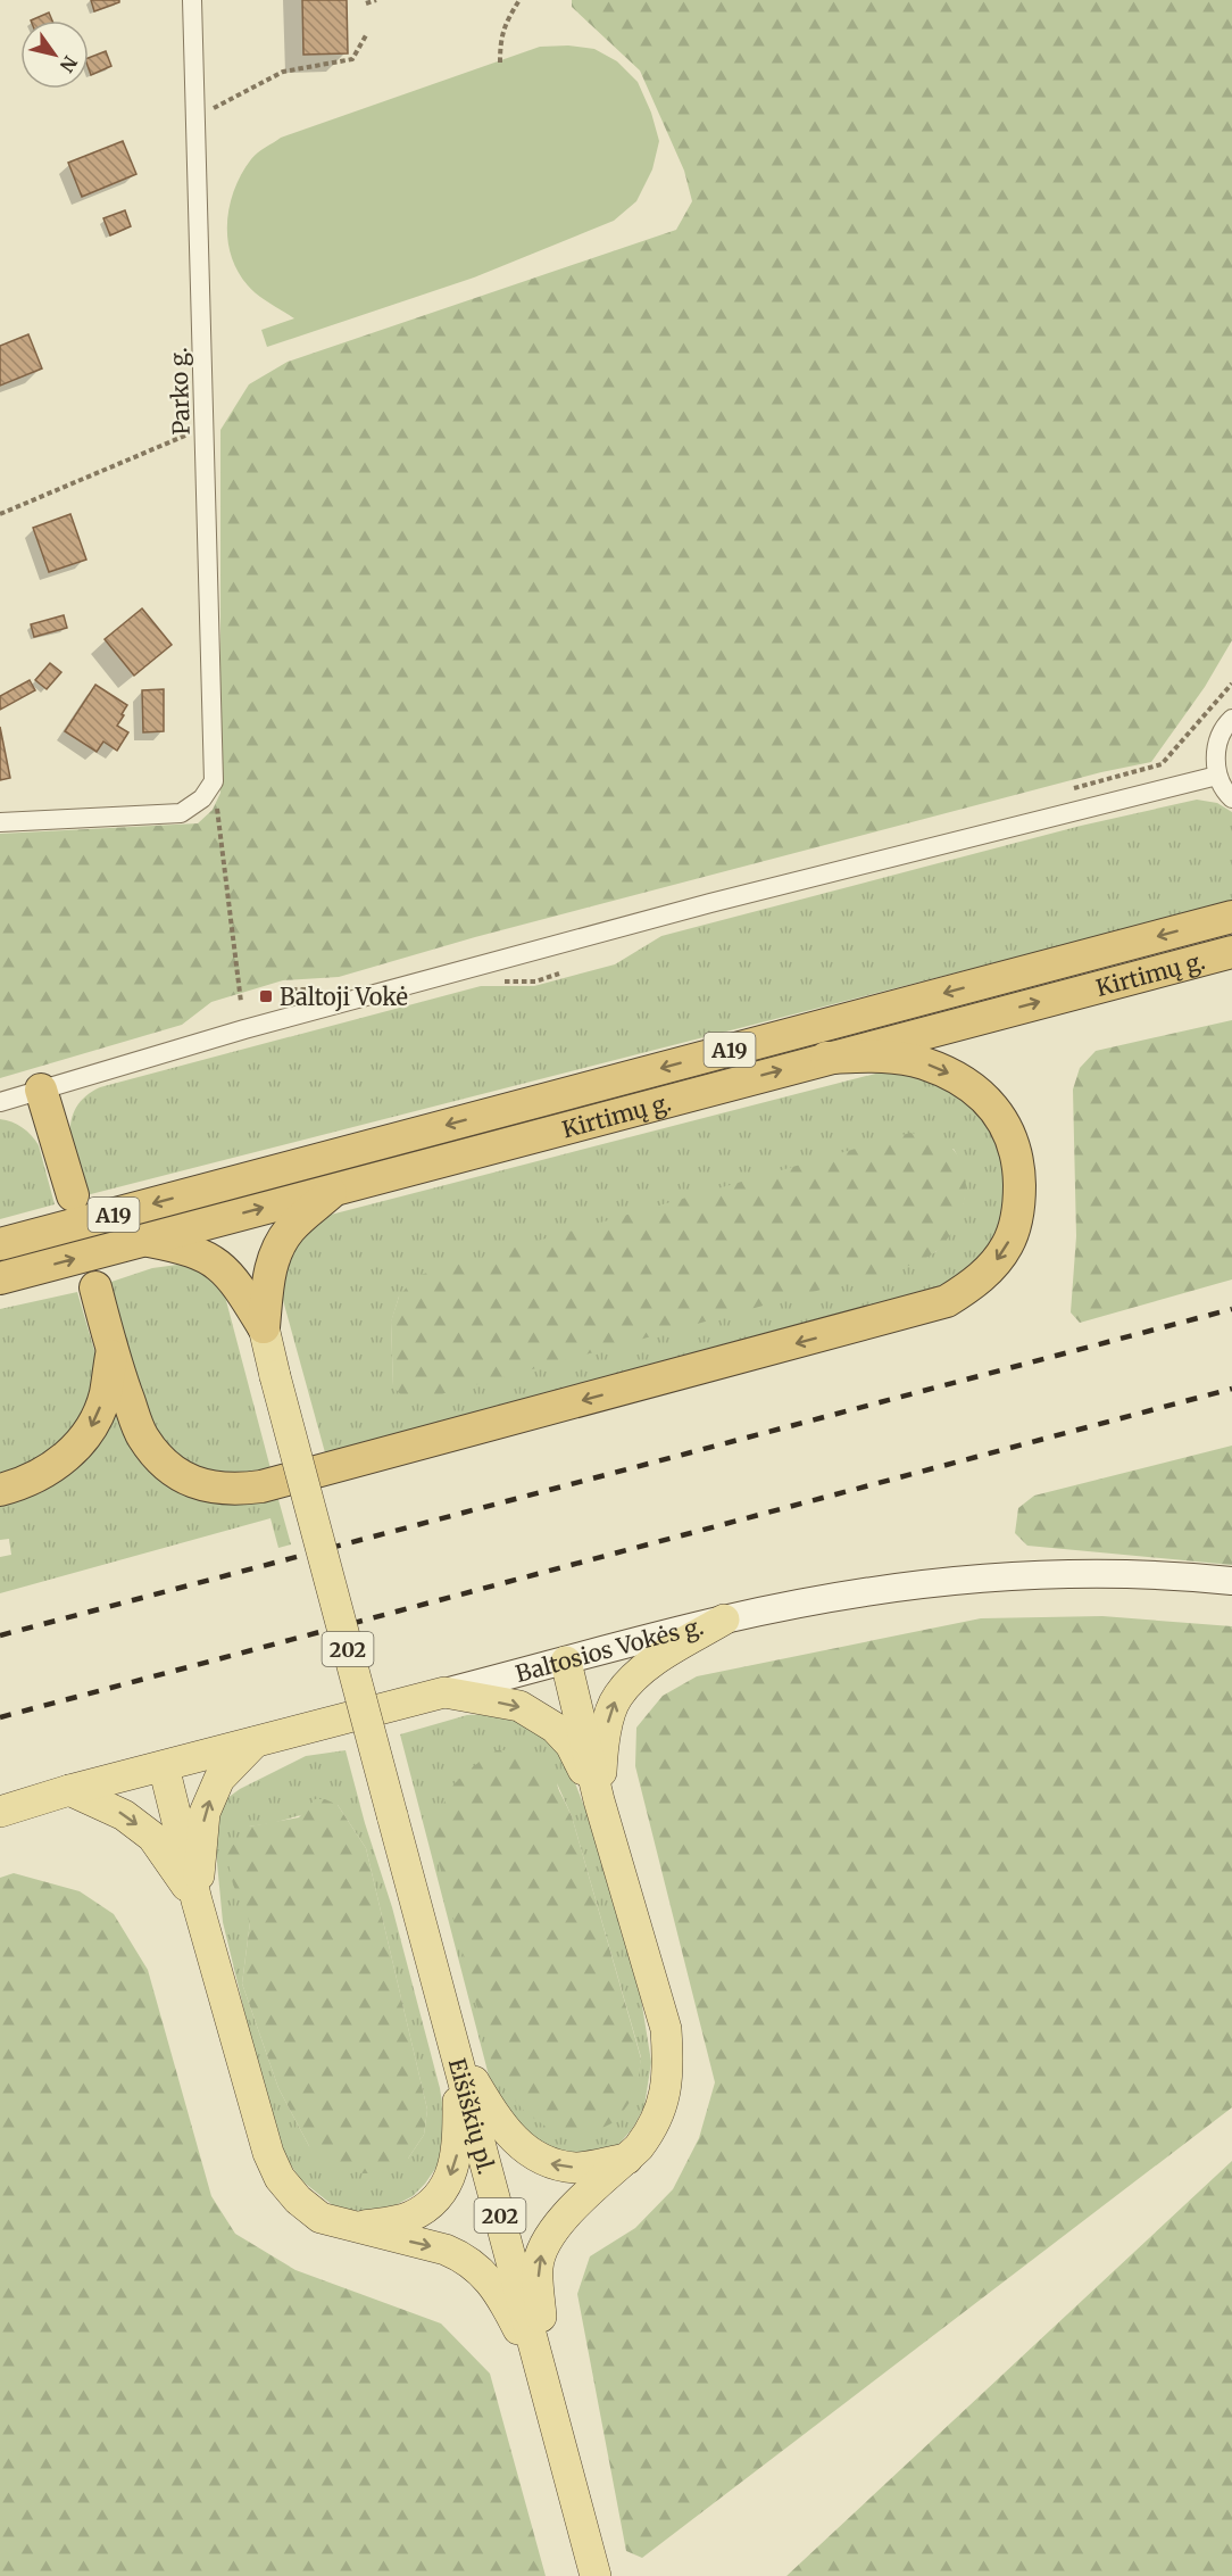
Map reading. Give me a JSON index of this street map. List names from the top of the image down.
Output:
{
  "streets": {
    "highway": ["Kirtimų g.", "A19"],
    "main road": ["202", "Baltosios Vokės g.", "Eišiškių pl."],
    "street": ["Parko g."]
  },
  "places": {
    "transit": ["Baltoji Vokė"]
  },
  "north": "bottom right"
}
